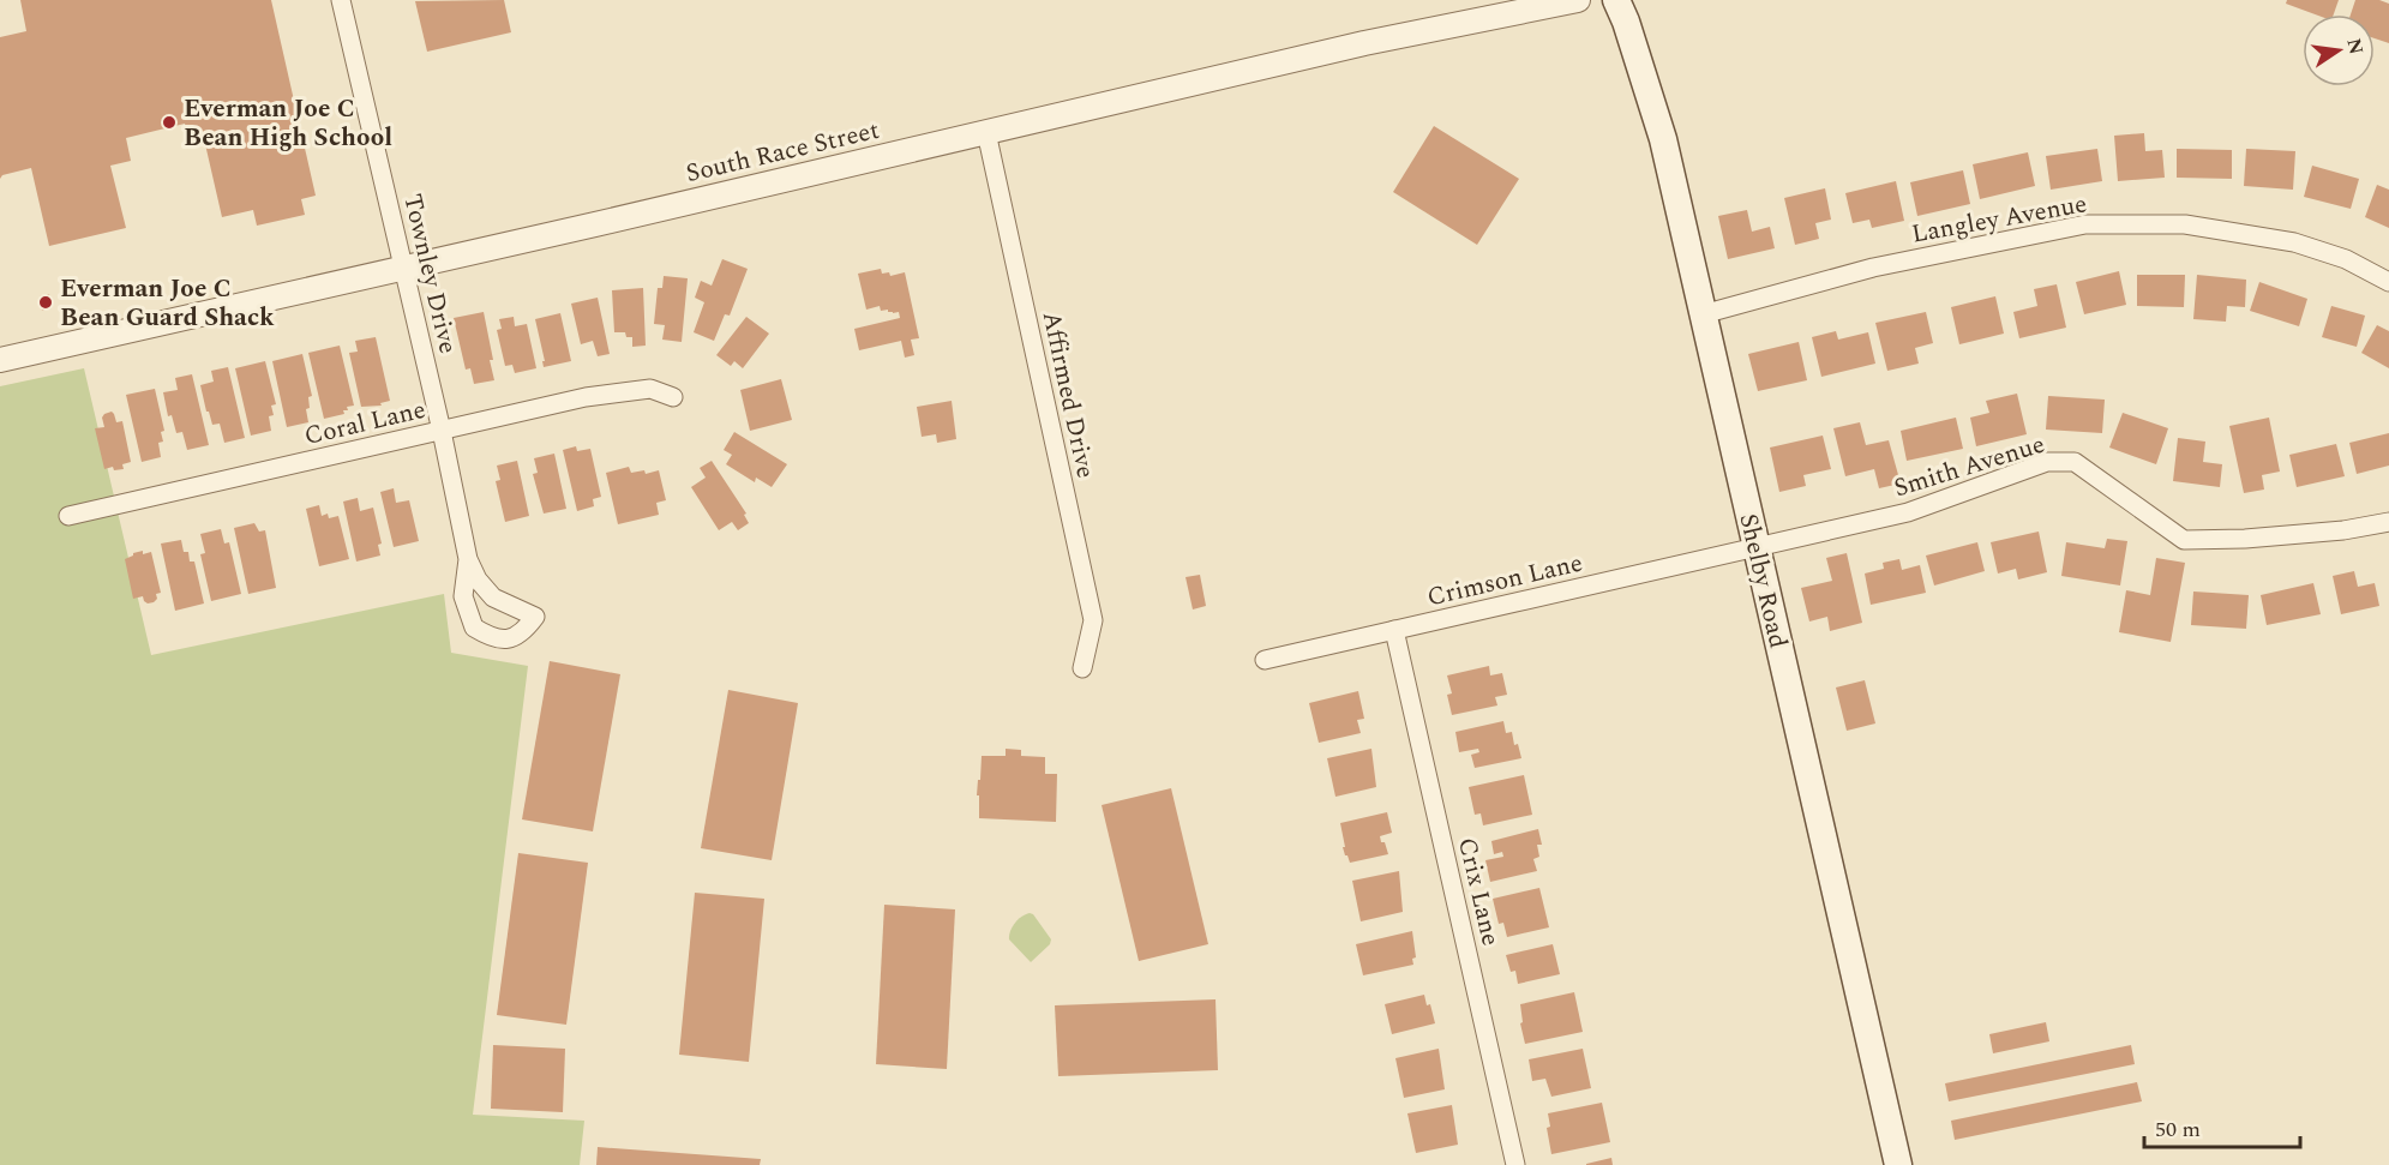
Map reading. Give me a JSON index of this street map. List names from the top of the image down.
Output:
{
  "streets": {
    "main road": ["Shelby Road"],
    "street": [
      "South Race Street",
      "Langley Avenue",
      "Townley Drive",
      "Affirmed Drive",
      "Coral Lane",
      "Smith Avenue",
      "Crimson Lane",
      "Crix Lane"
    ]
  },
  "crossings": [
    ["South Race Street", "Townley Drive"],
    ["South Race Street", "Affirmed Drive"],
    ["Langley Avenue", "Shelby Road"],
    ["Townley Drive", "Coral Lane"],
    ["Smith Avenue", "Crimson Lane"],
    ["Smith Avenue", "Shelby Road"],
    ["Crimson Lane", "Shelby Road"],
    ["Crimson Lane", "Crix Lane"]
  ],
  "places": ["Everman Joe C Bean High School", "Everman Joe C Bean Guard Shack"],
  "scale_bar": "50 m",
  "north": "right"
}
